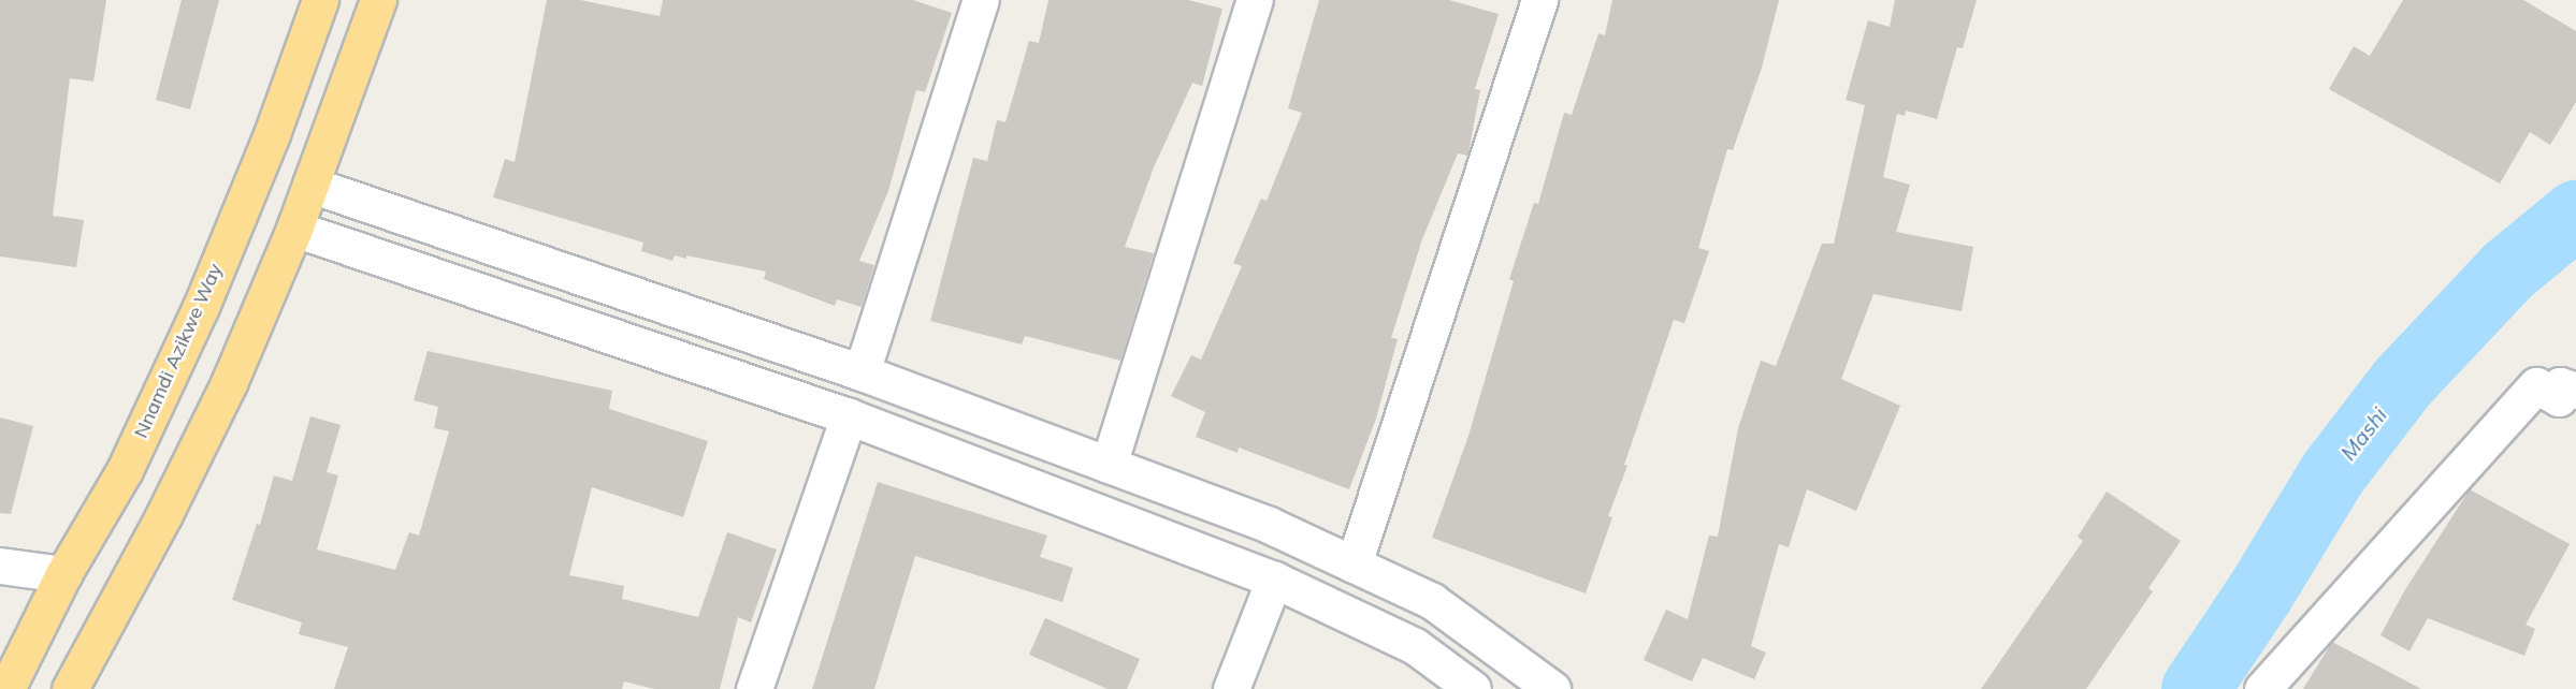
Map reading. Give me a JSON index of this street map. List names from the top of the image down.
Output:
{
  "streets": {
    "highway": ["Nnamdi Azikwe Way"]
  },
  "water": ["Mashi"]
}
